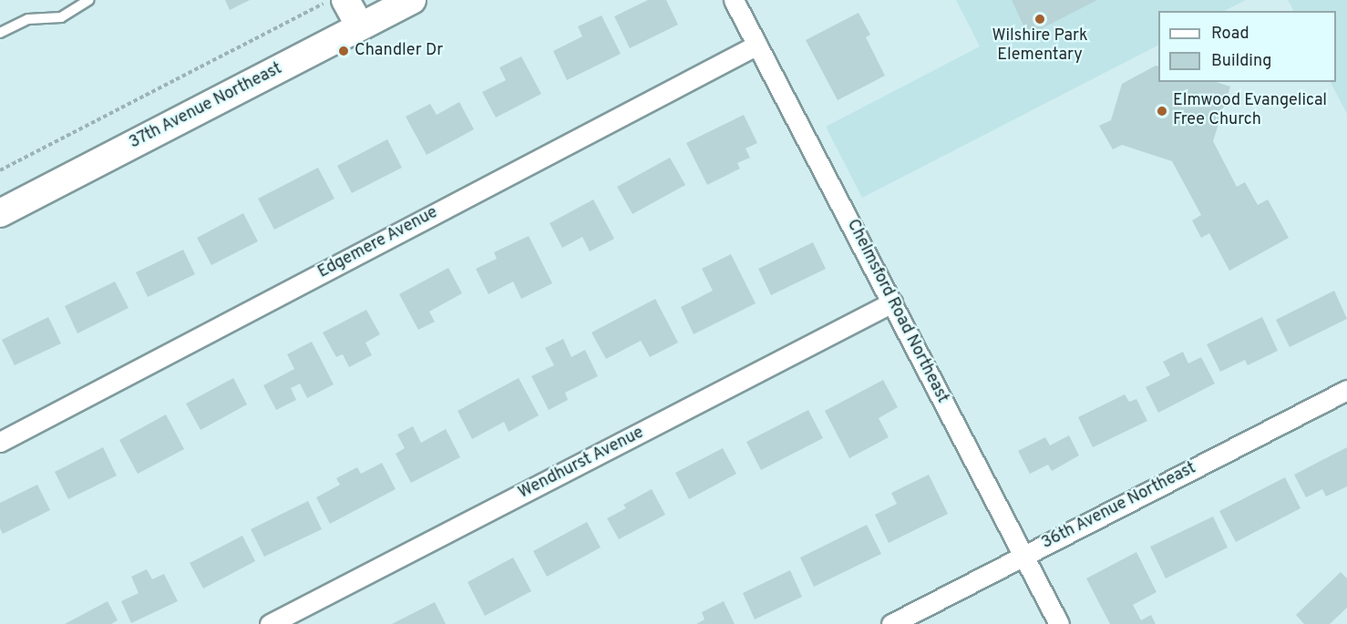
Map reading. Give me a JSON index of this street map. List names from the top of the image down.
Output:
{
  "streets": {
    "main road": ["37th Avenue Northeast"],
    "street": [
      "Edgemere Avenue",
      "Chelmsford Road Northeast",
      "Wendhurst Avenue",
      "36th Avenue Northeast"
    ]
  },
  "crossings": [
    ["Edgemere Avenue", "Chelmsford Road Northeast"],
    ["Chelmsford Road Northeast", "Wendhurst Avenue"],
    ["Chelmsford Road Northeast", "36th Avenue Northeast"]
  ],
  "places": ["Wilshire Park Elementary", "Chandler Dr", "Elmwood Evangelical Free Church"],
  "legend": ["Road", "Building"]
}
